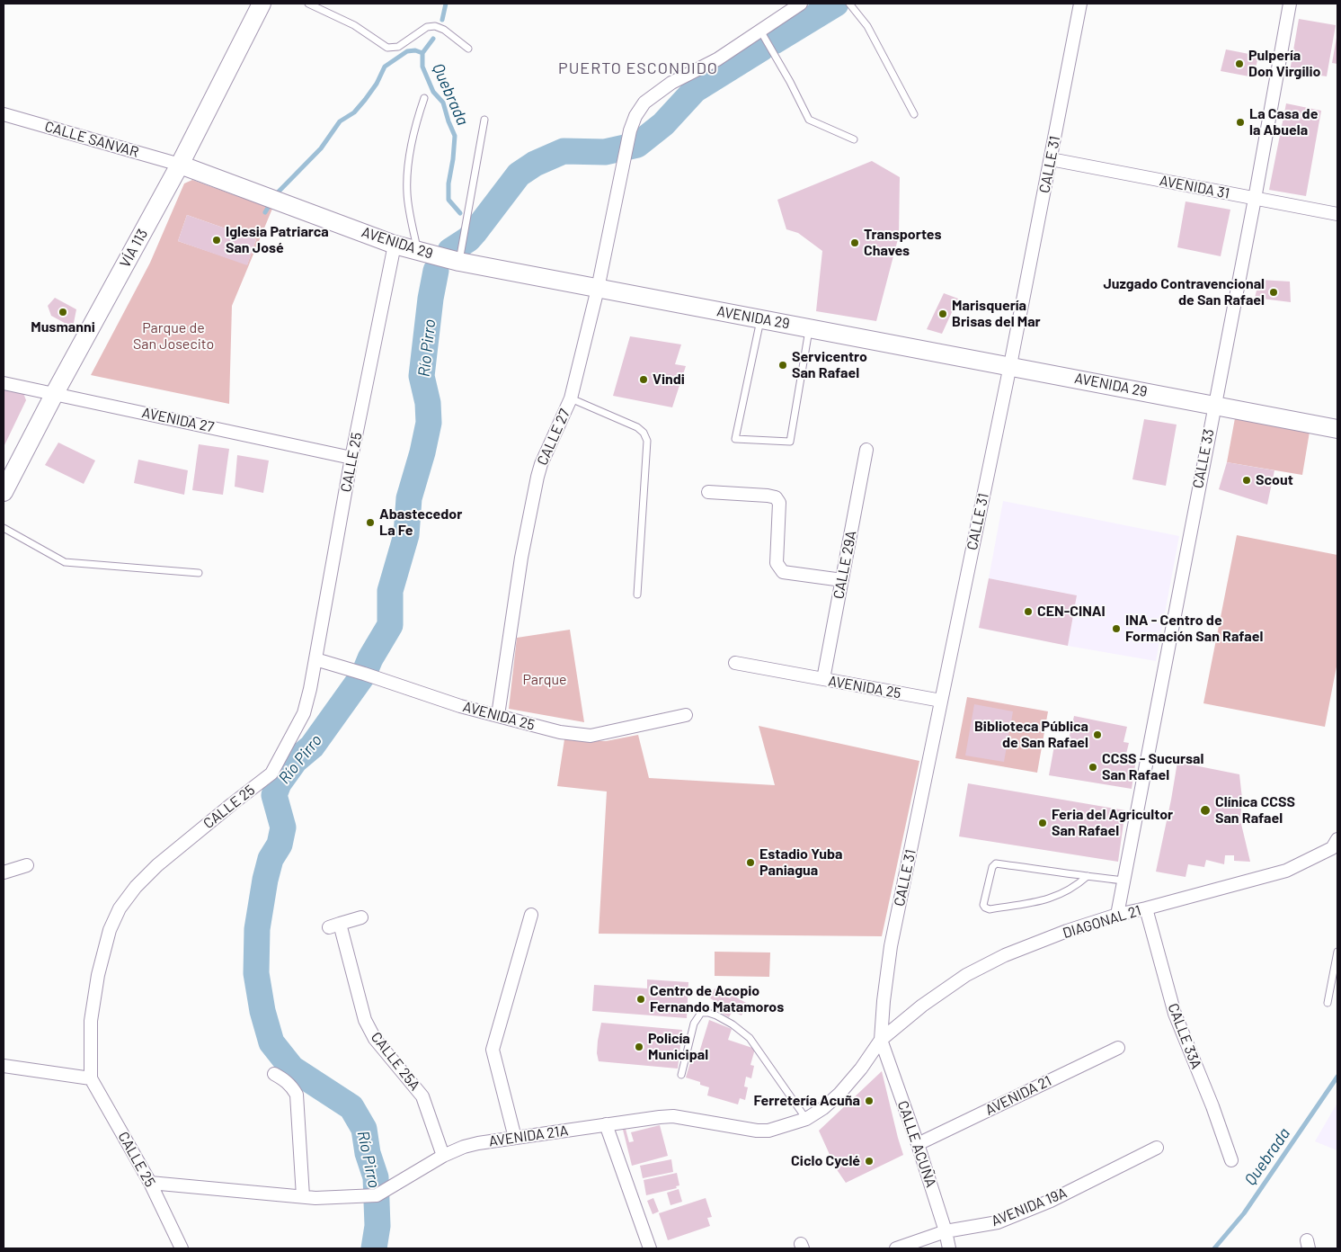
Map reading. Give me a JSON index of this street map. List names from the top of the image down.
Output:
{
  "streets": {
    "main road": ["AVENIDA 29", "VÍA 113"],
    "street": [
      "CALLE SANVAR",
      "CALLE 31",
      "AVENIDA 31",
      "AVENIDA 27",
      "CALLE 27",
      "CALLE 33",
      "CALLE 25",
      "CALLE 29A",
      "AVENIDA 25",
      "DIAGONAL 21",
      "CALLE 33A",
      "CALLE 25A",
      "AVENIDA 21",
      "AVENIDA 21A",
      "CALLE ACUÑA",
      "AVENIDA 19A"
    ]
  },
  "crossings": [
    ["CALLE SANVAR", "AVENIDA 29"],
    ["CALLE SANVAR", "VÍA 113"],
    ["CALLE 31", "AVENIDA 31"],
    ["CALLE 31", "AVENIDA 29"],
    ["CALLE 31", "AVENIDA 25"],
    ["CALLE 31", "DIAGONAL 21"],
    ["CALLE 31", "AVENIDA 21A"],
    ["CALLE 31", "CALLE ACUÑA"],
    ["AVENIDA 31", "CALLE 33"],
    ["AVENIDA 29", "VÍA 113"],
    ["AVENIDA 29", "CALLE 27"],
    ["AVENIDA 29", "CALLE 33"],
    ["AVENIDA 29", "CALLE 25"],
    ["VÍA 113", "AVENIDA 27"],
    ["AVENIDA 27", "CALLE 25"],
    ["CALLE 27", "AVENIDA 25"],
    ["CALLE 33", "DIAGONAL 21"],
    ["CALLE 25", "AVENIDA 25"],
    ["CALLE 25", "AVENIDA 21A"],
    ["CALLE 29A", "AVENIDA 25"],
    ["DIAGONAL 21", "CALLE 33A"],
    ["DIAGONAL 21", "AVENIDA 21A"],
    ["DIAGONAL 21", "CALLE ACUÑA"],
    ["CALLE 25A", "AVENIDA 21A"],
    ["AVENIDA 21", "CALLE ACUÑA"],
    ["AVENIDA 21A", "CALLE ACUÑA"],
    ["CALLE ACUÑA", "AVENIDA 19A"]
  ],
  "districts": ["PUERTO ESCONDIDO"],
  "water": ["Quebrada", "Río Pirro"],
  "parks": ["Parque de San Josecito", "Parque"],
  "places": [
    "Pulpería Don Virgilio",
    "La Casa de la Abuela",
    "Iglesia Patriarca San José",
    "Transportes Chaves",
    "Juzgado Contravencional de San Rafael",
    "Musmanni",
    "Marisquería Brisas del Mar",
    "Servicentro San Rafael",
    "Vindi",
    "Scout",
    "Abastecedor La Fe",
    "CEN-CINAI",
    "INA - Centro de Formación San Rafael",
    "Biblioteca Pública de San Rafael",
    "CCSS - Sucursal San Rafael",
    "Clínica CCSS San Rafael",
    "Feria del Agricultor San Rafael",
    "Estadio Yuba Paniagua",
    "Centro de Acopio Fernando Matamoros",
    "Policía Municipal",
    "Ferretería Acuña",
    "Ciclo Cyclé"
  ]
}
